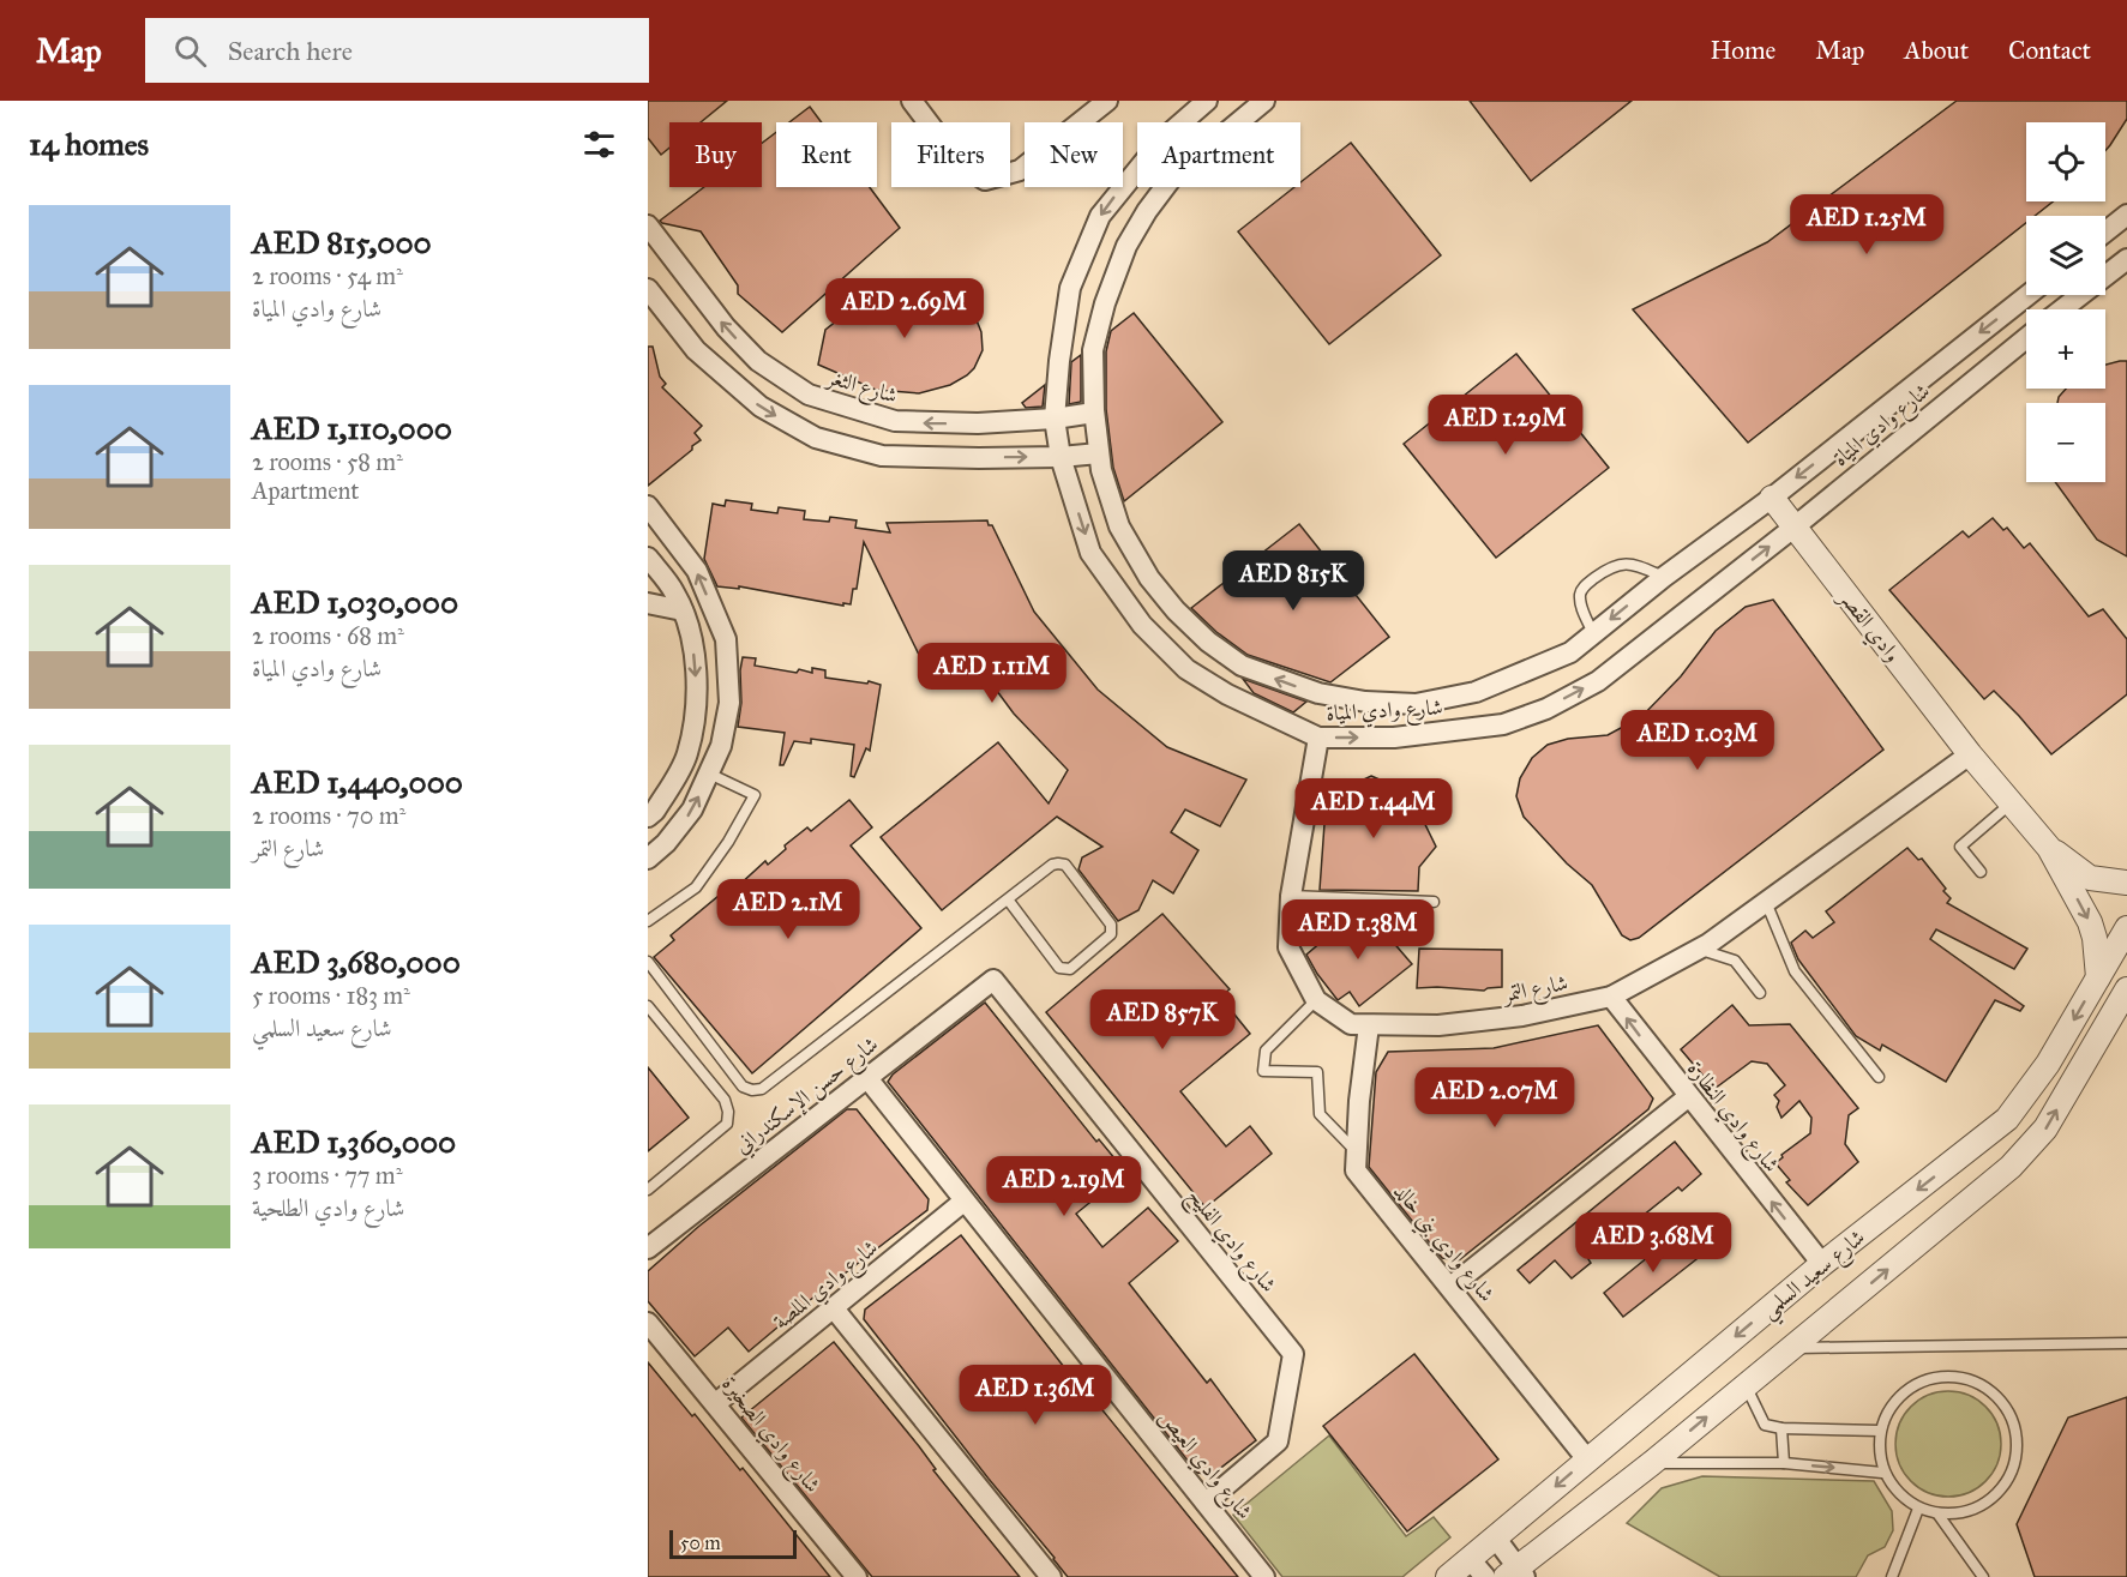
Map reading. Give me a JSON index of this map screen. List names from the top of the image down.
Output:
{
  "streets": {
    "street": [
      "شارع الثغر",
      "شارع وادي المياة",
      "وادي القصر",
      "شارع التمر",
      "شارع حسن الإسكندراني",
      "شارع وادي النظارة",
      "شارع وادي الفليح",
      "شارع وادي بني خالد",
      "شارع سعيد السلمي",
      "شارع وادي الملصة",
      "شارع وادي الصخيرة",
      "شارع وادي العيص"
    ]
  },
  "crossings": [
    ["شارع الثغر", "شارع وادي المياة"],
    ["شارع وادي المياة", "وادي القصر"],
    ["شارع وادي المياة", "شارع التمر"],
    ["وادي القصر", "شارع التمر"],
    ["شارع التمر", "شارع وادي النظارة"],
    ["شارع التمر", "شارع وادي بني خالد"],
    ["شارع حسن الإسكندراني", "شارع وادي الفليح"],
    ["شارع حسن الإسكندراني", "شارع وادي العيص"],
    ["شارع وادي النظارة", "شارع سعيد السلمي"],
    ["شارع وادي الفليح", "شارع وادي العيص"],
    ["شارع وادي بني خالد", "شارع سعيد السلمي"],
    ["شارع وادي الملصة", "شارع وادي الصخيرة"],
    ["شارع وادي الملصة", "شارع وادي العيص"]
  ],
  "one_way": ["شارع وادي النظارة"],
  "scale_bar": "50 m",
  "page": {
    "header": "Map",
    "search": "Search here",
    "nav": [
      "Home",
      "Map",
      "About",
      "Contact"
    ],
    "heading": "14 homes",
    "map_buttons": ["+", "−"],
    "chip": [
      "Buy",
      "Rent",
      "Filters",
      "New",
      "Apartment"
    ],
    "list": [
      {
        "name": "AED 815,000",
        "note": "2 rooms · 54 m² · شارع وادي المياة"
      },
      {
        "name": "AED 1,110,000",
        "note": "2 rooms · 58 m² · Apartment"
      },
      {
        "name": "AED 1,030,000",
        "note": "2 rooms · 68 m² · شارع وادي المياة"
      },
      {
        "name": "AED 1,440,000",
        "note": "2 rooms · 70 m² · شارع التمر"
      },
      {
        "name": "AED 3,680,000",
        "note": "5 rooms · 183 m² · شارع سعيد السلمي"
      },
      {
        "name": "AED 1,360,000",
        "note": "3 rooms · 77 m² · شارع وادي الطلحية"
      }
    ],
    "price": [
      "AED 1.25M",
      "AED 2.69M",
      "AED 1.29M",
      "AED 815K",
      "AED 1.11M",
      "AED 1.03M",
      "AED 1.44M",
      "AED 2.1M",
      "AED 1.38M",
      "AED 857K",
      "AED 2.07M",
      "AED 2.19M",
      "AED 3.68M",
      "AED 1.36M"
    ],
    "scale": "50 m"
  }
}
